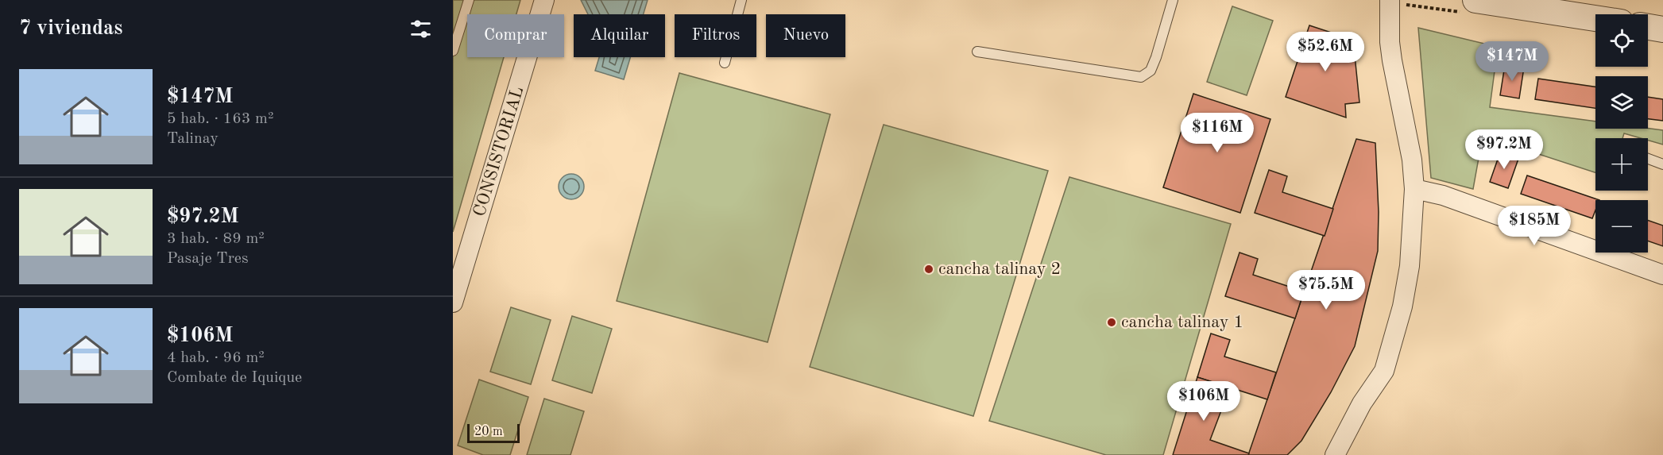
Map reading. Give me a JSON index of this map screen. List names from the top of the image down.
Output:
{
  "streets": {
    "street": ["CONSISTORIAL"]
  },
  "places": ["cancha talinay 2", "cancha talinay 1"],
  "scale_bar": "20 m",
  "page": {
    "heading": "7 viviendas",
    "map_buttons": ["+", "−"],
    "chip": [
      "Comprar",
      "Alquilar",
      "Filtros",
      "Nuevo"
    ],
    "price": [
      "$52.6M",
      "$147M",
      "$116M",
      "$97.2M",
      "$185M",
      "$75.5M",
      "$106M"
    ],
    "list": [
      {
        "name": "$147M",
        "note": "5 hab. · 163 m² · Talinay"
      },
      {
        "name": "$97.2M",
        "note": "3 hab. · 89 m² · Pasaje Tres"
      },
      {
        "name": "$106M",
        "note": "4 hab. · 96 m² · Combate de Iquique"
      }
    ],
    "scale": "20 m"
  }
}
